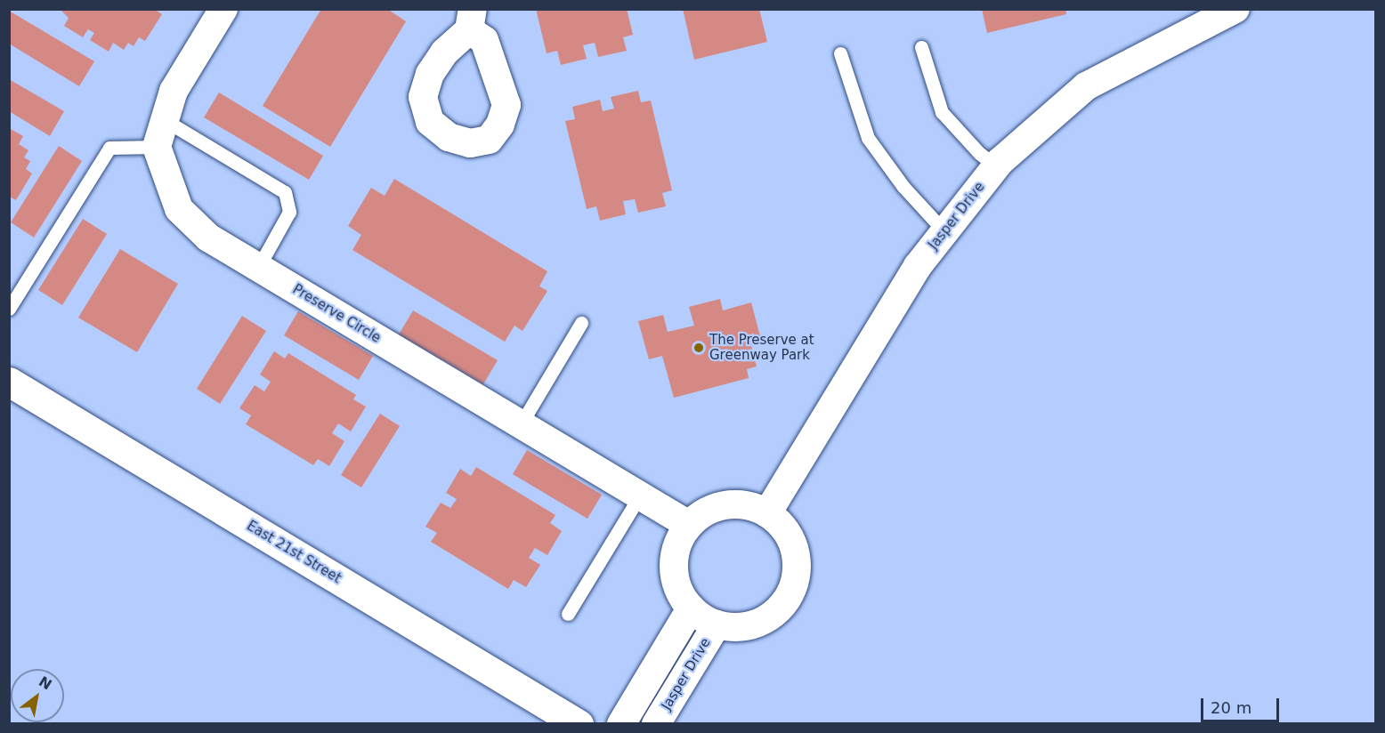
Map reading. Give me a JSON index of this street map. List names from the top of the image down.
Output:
{
  "streets": {
    "street": ["Jasper Drive", "Preserve Circle", "East 21st Street"]
  },
  "crossings": [
    ["Jasper Drive", "Preserve Circle"]
  ],
  "places": ["The Preserve at Greenway Park"],
  "scale_bar": "20 m",
  "north": "top right"
}
